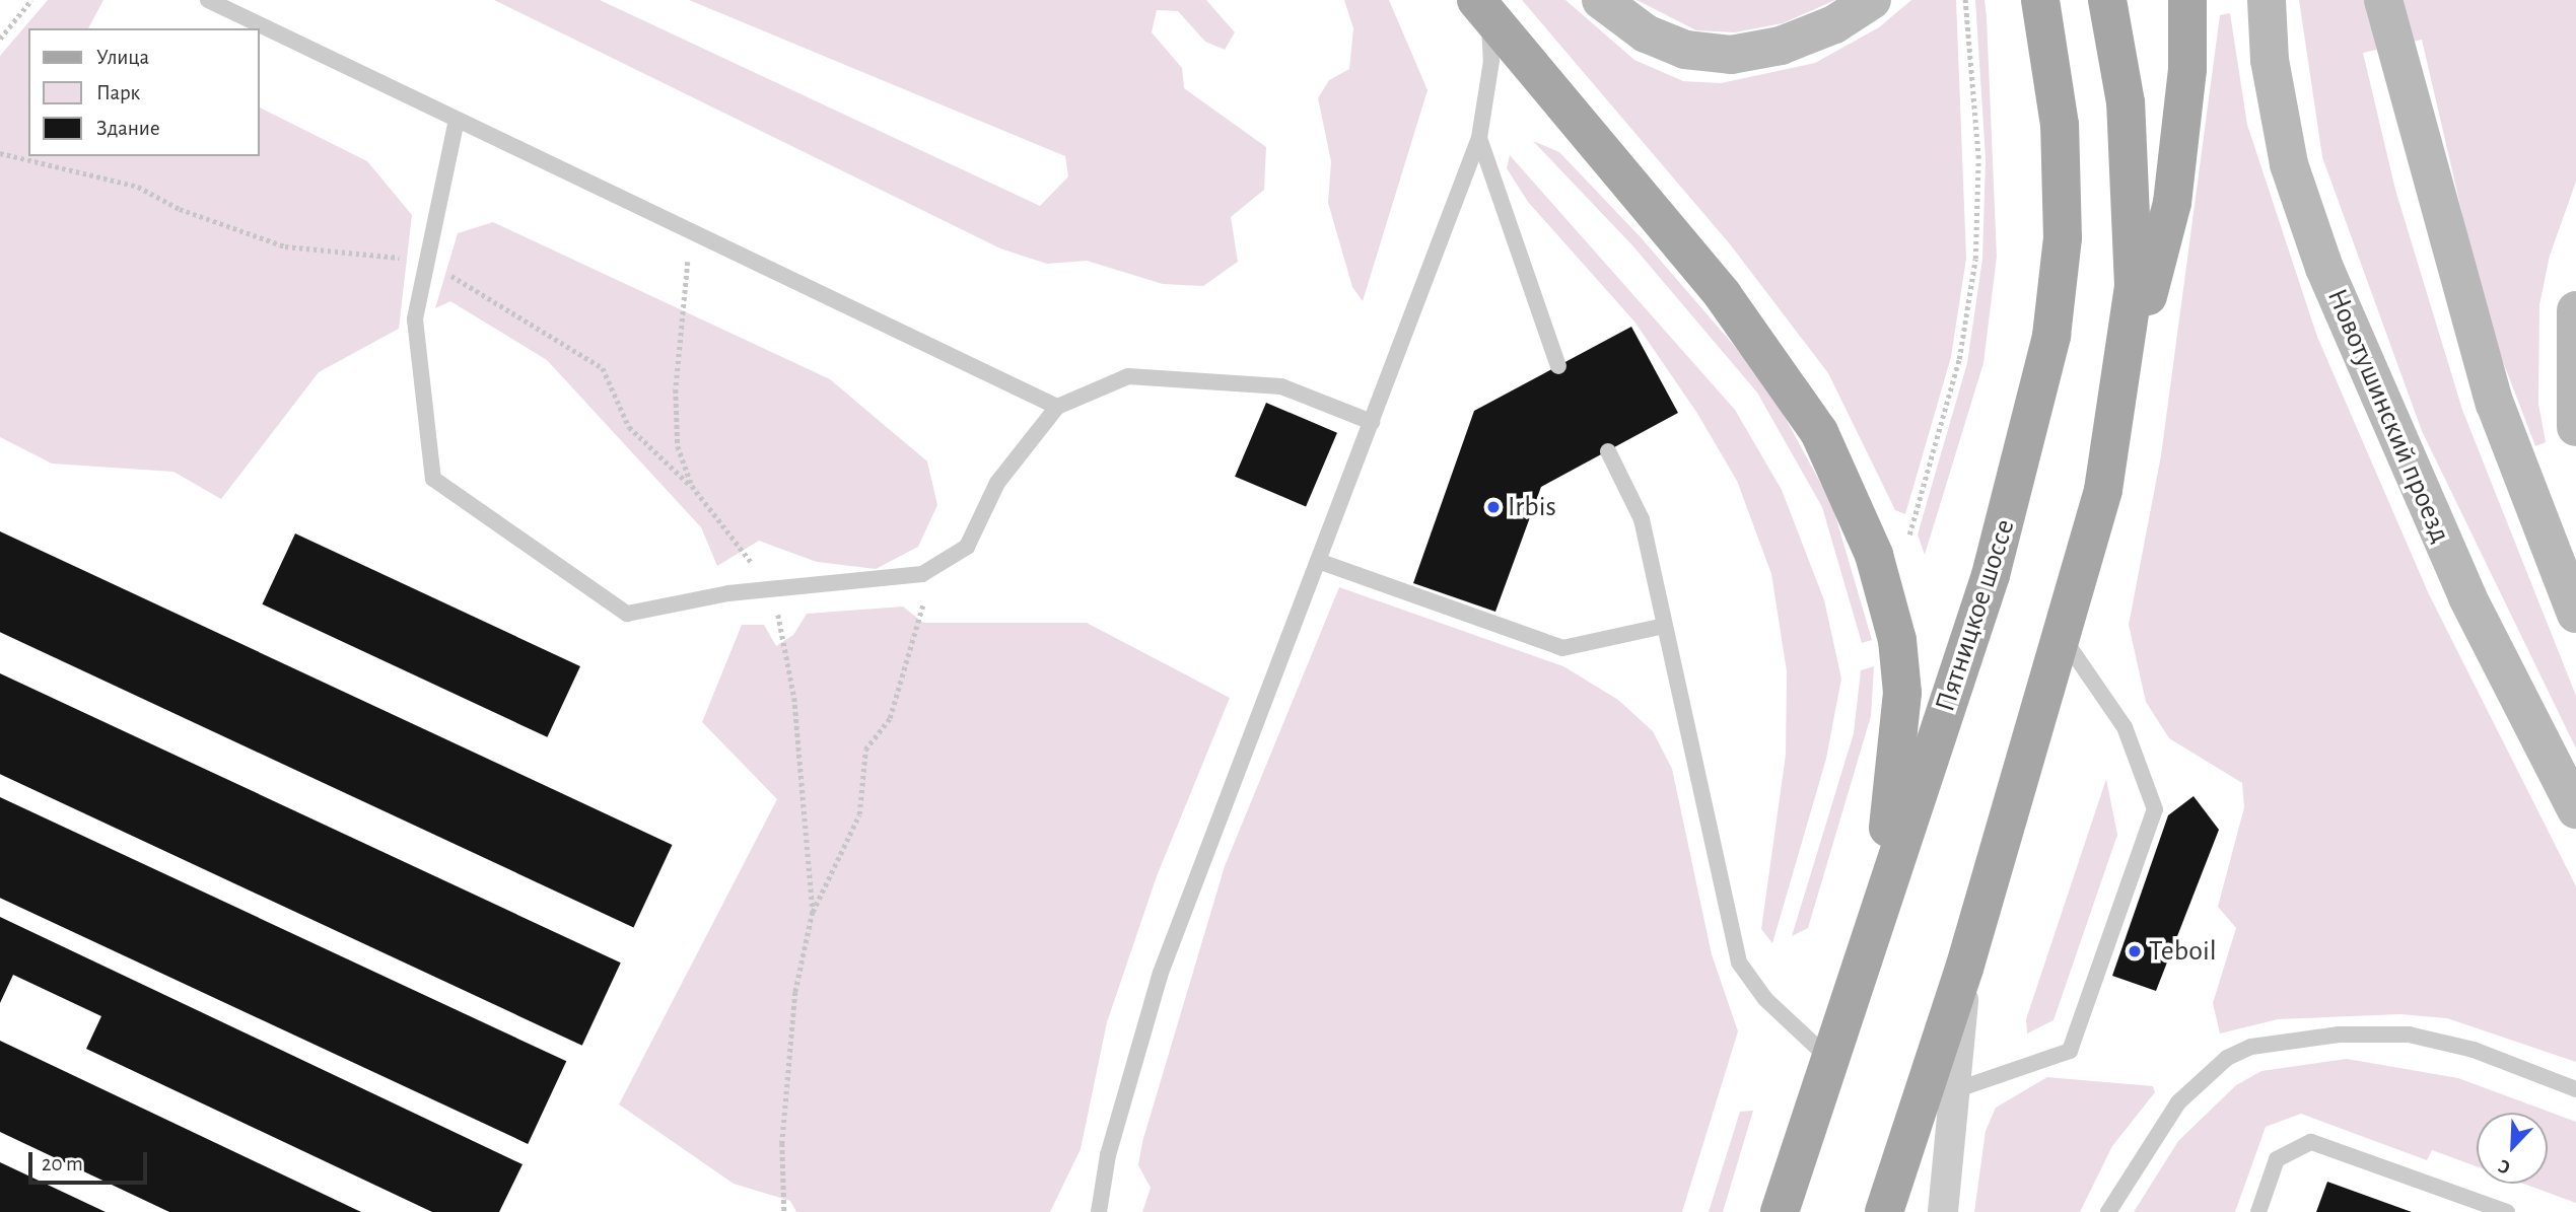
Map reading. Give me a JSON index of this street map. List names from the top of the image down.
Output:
{
  "streets": {
    "main road": ["Новотушинский проезд", "Пятницкое шоссе"]
  },
  "places": ["Irbis", "Teboil"],
  "legend": ["Улица", "Парк", "Здание"],
  "scale_bar": "20 m",
  "north": "bottom left"
}
